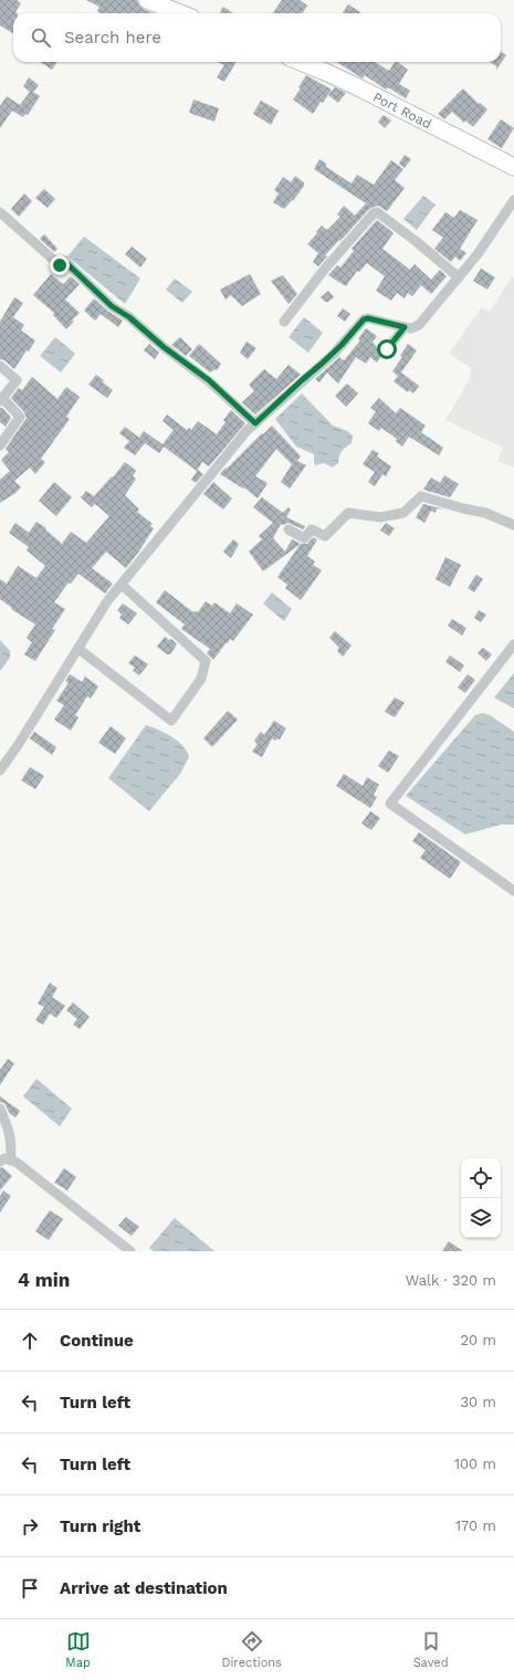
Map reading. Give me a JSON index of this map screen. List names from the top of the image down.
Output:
{
  "streets": {
    "highway": ["Port Road"]
  },
  "page": {
    "search": "Search here",
    "heading": ["4 min", "Walk · 320 m"],
    "list": [
      ["Continue", "20 m"],
      ["Turn left", "30 m"],
      ["Turn left", "100 m"],
      ["Turn right", "170 m"],
      "Arrive at destination"
    ],
    "nav": ["Map", "Directions", "Saved"]
  }
}
